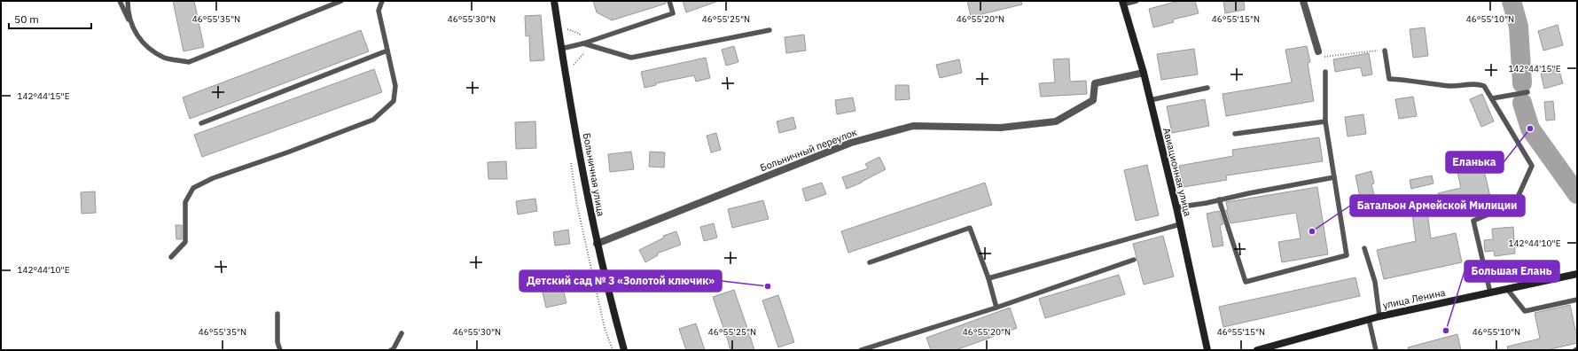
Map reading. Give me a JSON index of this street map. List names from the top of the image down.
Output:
{
  "streets": {
    "street": [
      "Больничный переулок",
      "Авиационная улица",
      "Больничная улица",
      "улица Ленина"
    ]
  },
  "crossings": [
    ["Больничный переулок", "Авиационная улица"],
    ["Больничный переулок", "Больничная улица"]
  ],
  "places": [
    "Еланька",
    "Батальон Армейской Милиции",
    "Детский сад № 3 «Золотой ключик»",
    "Большая Елань"
  ],
  "scale_bar": "50 m",
  "coordinates": [
    "46°55'35\"N",
    "46°55'30\"N",
    "46°55'25\"N",
    "46°55'20\"N",
    "46°55'15\"N",
    "46°55'10\"N",
    "142°44'15\"E",
    "142°44'10\"E"
  ]
}
